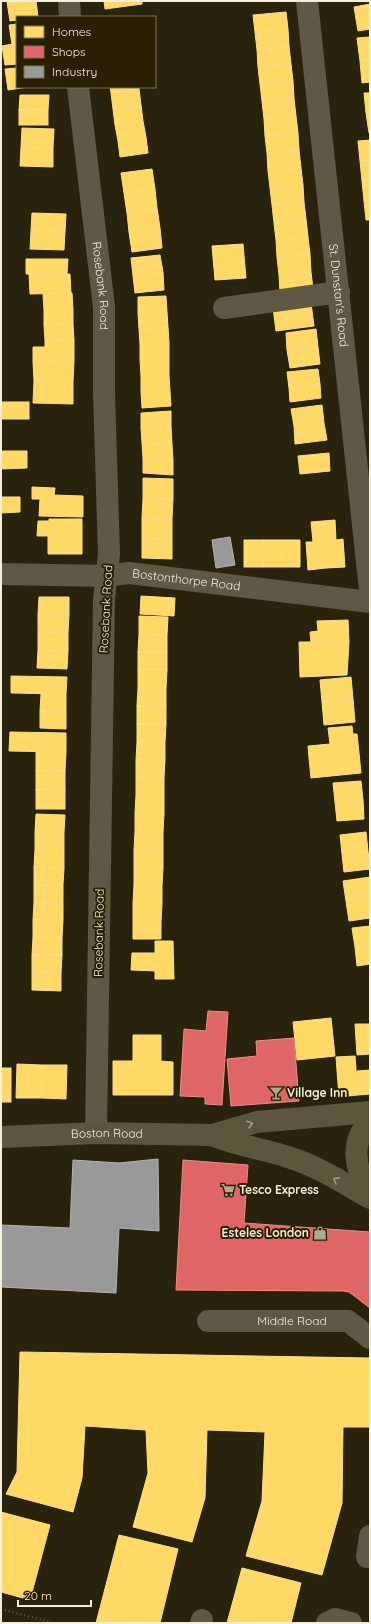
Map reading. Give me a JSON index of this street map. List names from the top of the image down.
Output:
{
  "streets": {
    "main road": ["Boston Road"],
    "street": [
      "Rosebank Road",
      "St. Dunstan's Road",
      "Bostonthorpe Road",
      "Middle Road"
    ]
  },
  "crossings": [
    ["Rosebank Road", "Bostonthorpe Road"],
    ["Rosebank Road", "Boston Road"]
  ],
  "places": {
    "bar": ["Village Inn"],
    "supermarket": ["Tesco Express"],
    "shop": ["Esteles London"]
  },
  "legend": ["Homes", "Shops", "Industry"],
  "scale_bar": "20 m"
}
